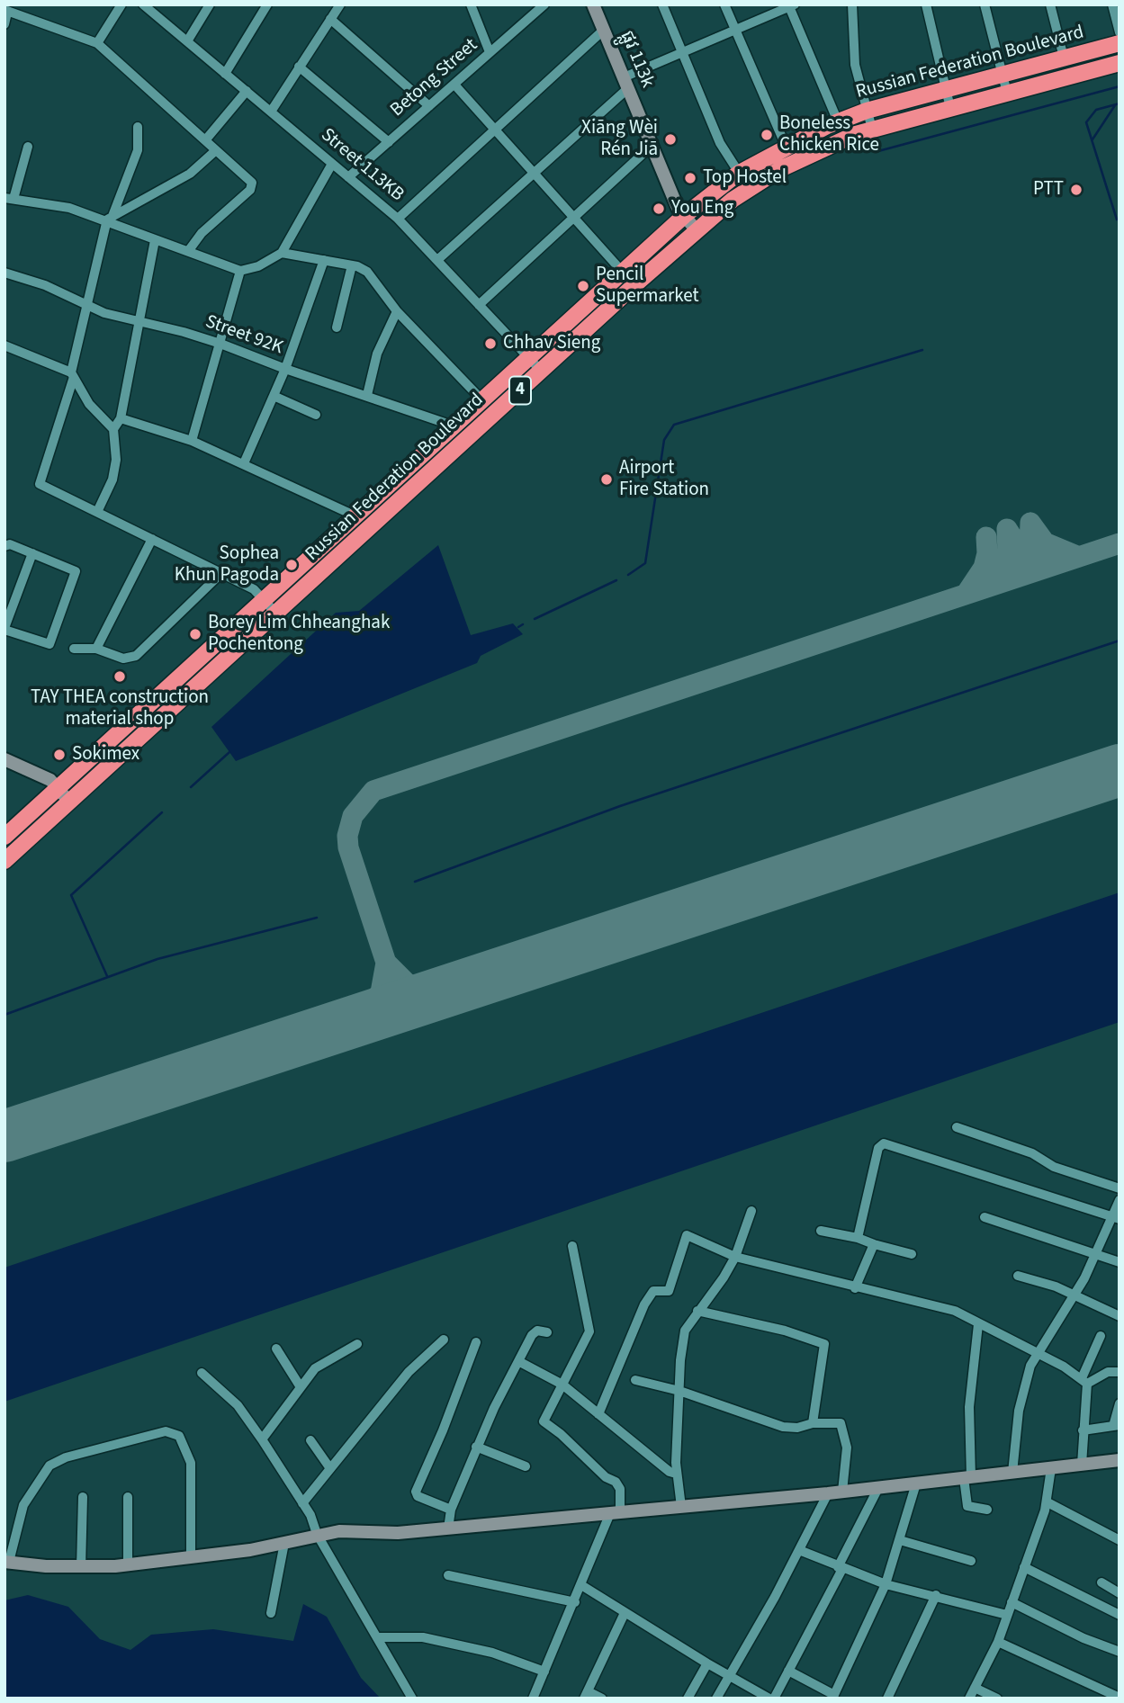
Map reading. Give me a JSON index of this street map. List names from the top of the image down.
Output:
{
  "streets": {
    "highway": ["Russian Federation Boulevard", "4"],
    "street": [
      "ផ្លូវ 113k",
      "Betong Street",
      "Street 113KB",
      "Street 92K"
    ]
  },
  "crossings": [
    ["ផ្លូវ 113k", "Russian Federation Boulevard"],
    ["Russian Federation Boulevard", "Street 113KB"],
    ["Russian Federation Boulevard", "Street 92K"],
    ["Betong Street", "Street 113KB"]
  ],
  "places": [
    "Boneless Chicken Rice",
    "Xiāng Wèi Rén Jiā",
    "Top Hostel",
    "PTT",
    "You Eng",
    "Pencil Supermarket",
    "Chhav Sieng",
    "Airport Fire Station",
    "Sophea Khun Pagoda",
    "Borey Lim Chheanghak Pochentong",
    "TAY THEA construction material shop",
    "Sokimex"
  ]
}
